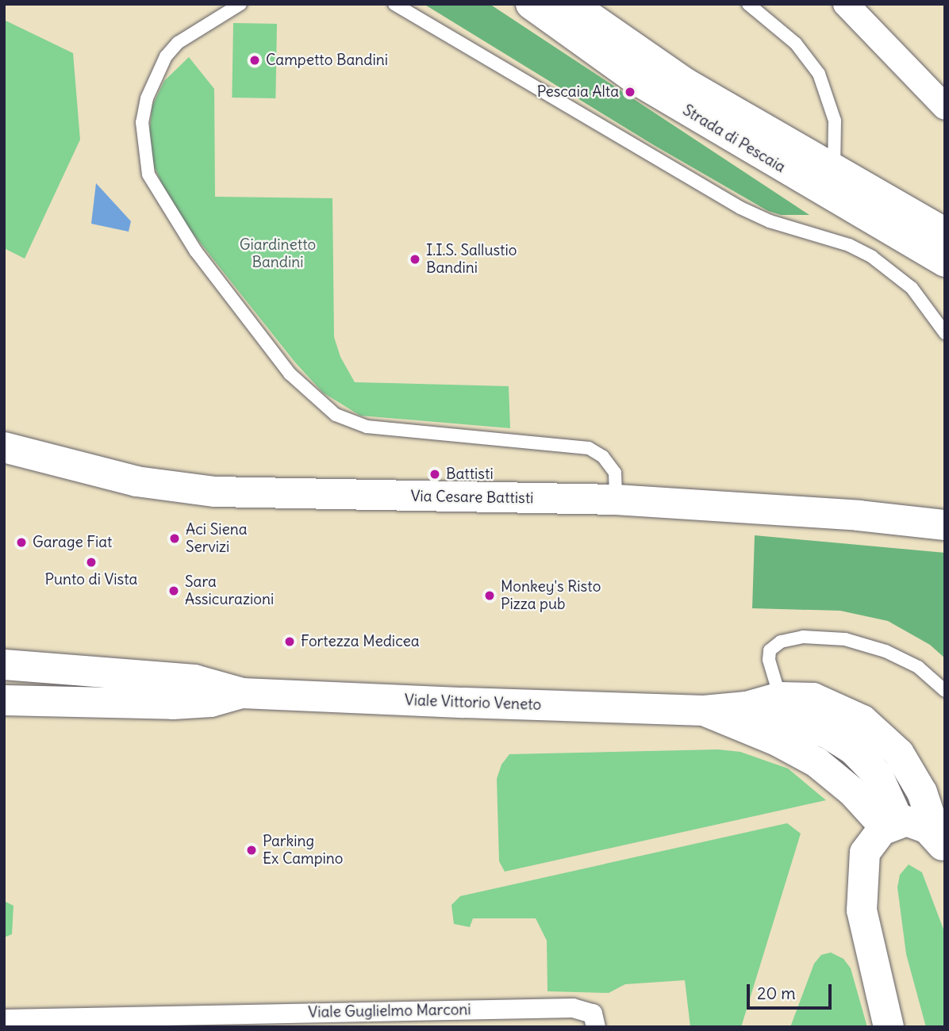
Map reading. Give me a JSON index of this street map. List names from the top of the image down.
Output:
{
  "streets": {
    "street": [
      "Strada di Pescaia",
      "Via Cesare Battisti",
      "Viale Vittorio Veneto",
      "Viale Guglielmo Marconi"
    ]
  },
  "parks": ["Giardinetto Bandini"],
  "places": [
    "Campetto Bandini",
    "Pescaia Alta",
    "I.I.S. Sallustio Bandini",
    "Battisti",
    "Aci Siena Servizi",
    "Garage Fiat",
    "Punto di Vista",
    "Sara Assicurazioni",
    "Monkey's Risto Pizza pub",
    "Fortezza Medicea",
    "Parking Ex Campino"
  ],
  "scale_bar": "20 m"
}
